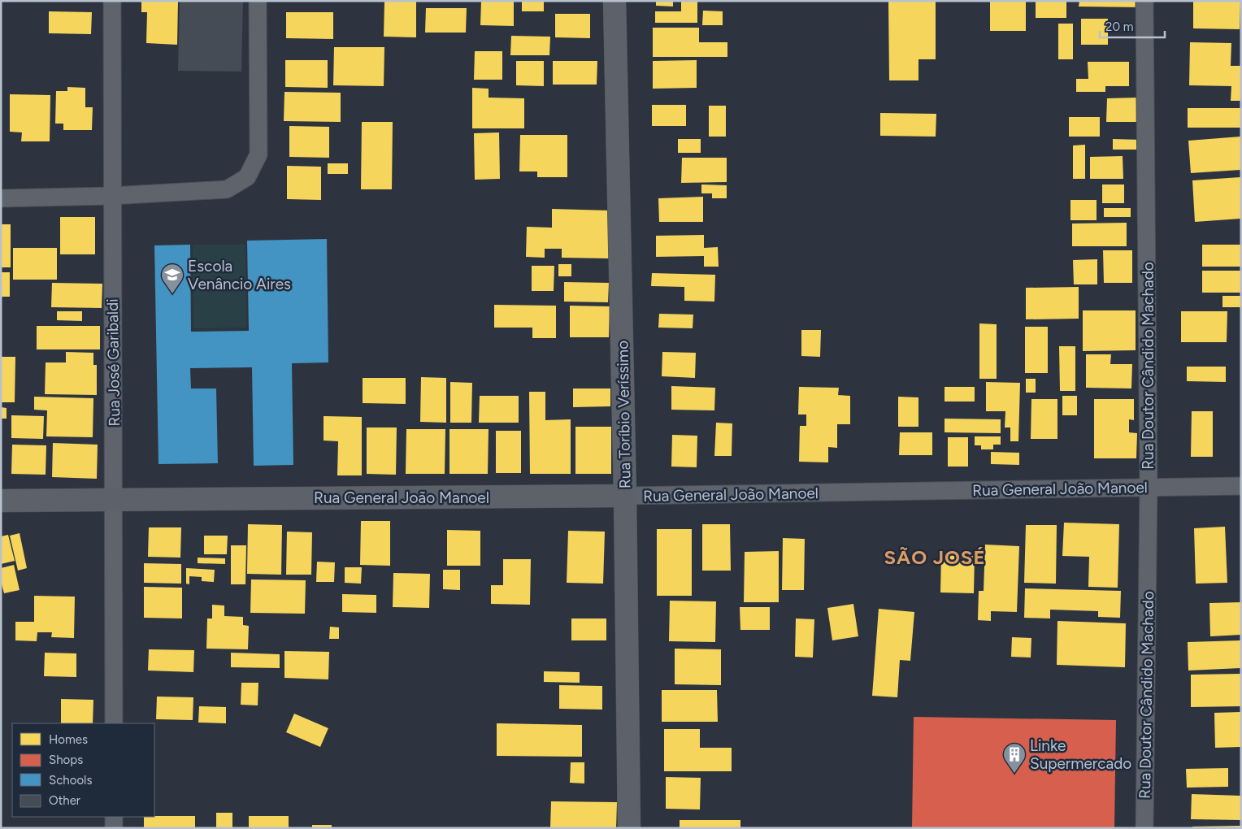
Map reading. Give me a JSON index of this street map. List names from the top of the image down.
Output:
{
  "streets": {
    "main road": ["Rua Toríbio Veríssimo", "Rua General João Manoel"],
    "street": ["Rua José Garibaldi", "Rua Doutor Cândido Machado"]
  },
  "crossings": [
    ["Rua José Garibaldi", "Rua General João Manoel"],
    ["Rua Doutor Cândido Machado", "Rua General João Manoel"],
    ["Rua Toríbio Veríssimo", "Rua General João Manoel"]
  ],
  "districts": ["SÃO JOSÉ"],
  "places": {
    "school or university": ["Escola Venâncio Aires"],
    "building": ["Linke Supermercado"]
  },
  "legend": [
    "Homes",
    "Shops",
    "Schools",
    "Other"
  ],
  "scale_bar": "20 m"
}
